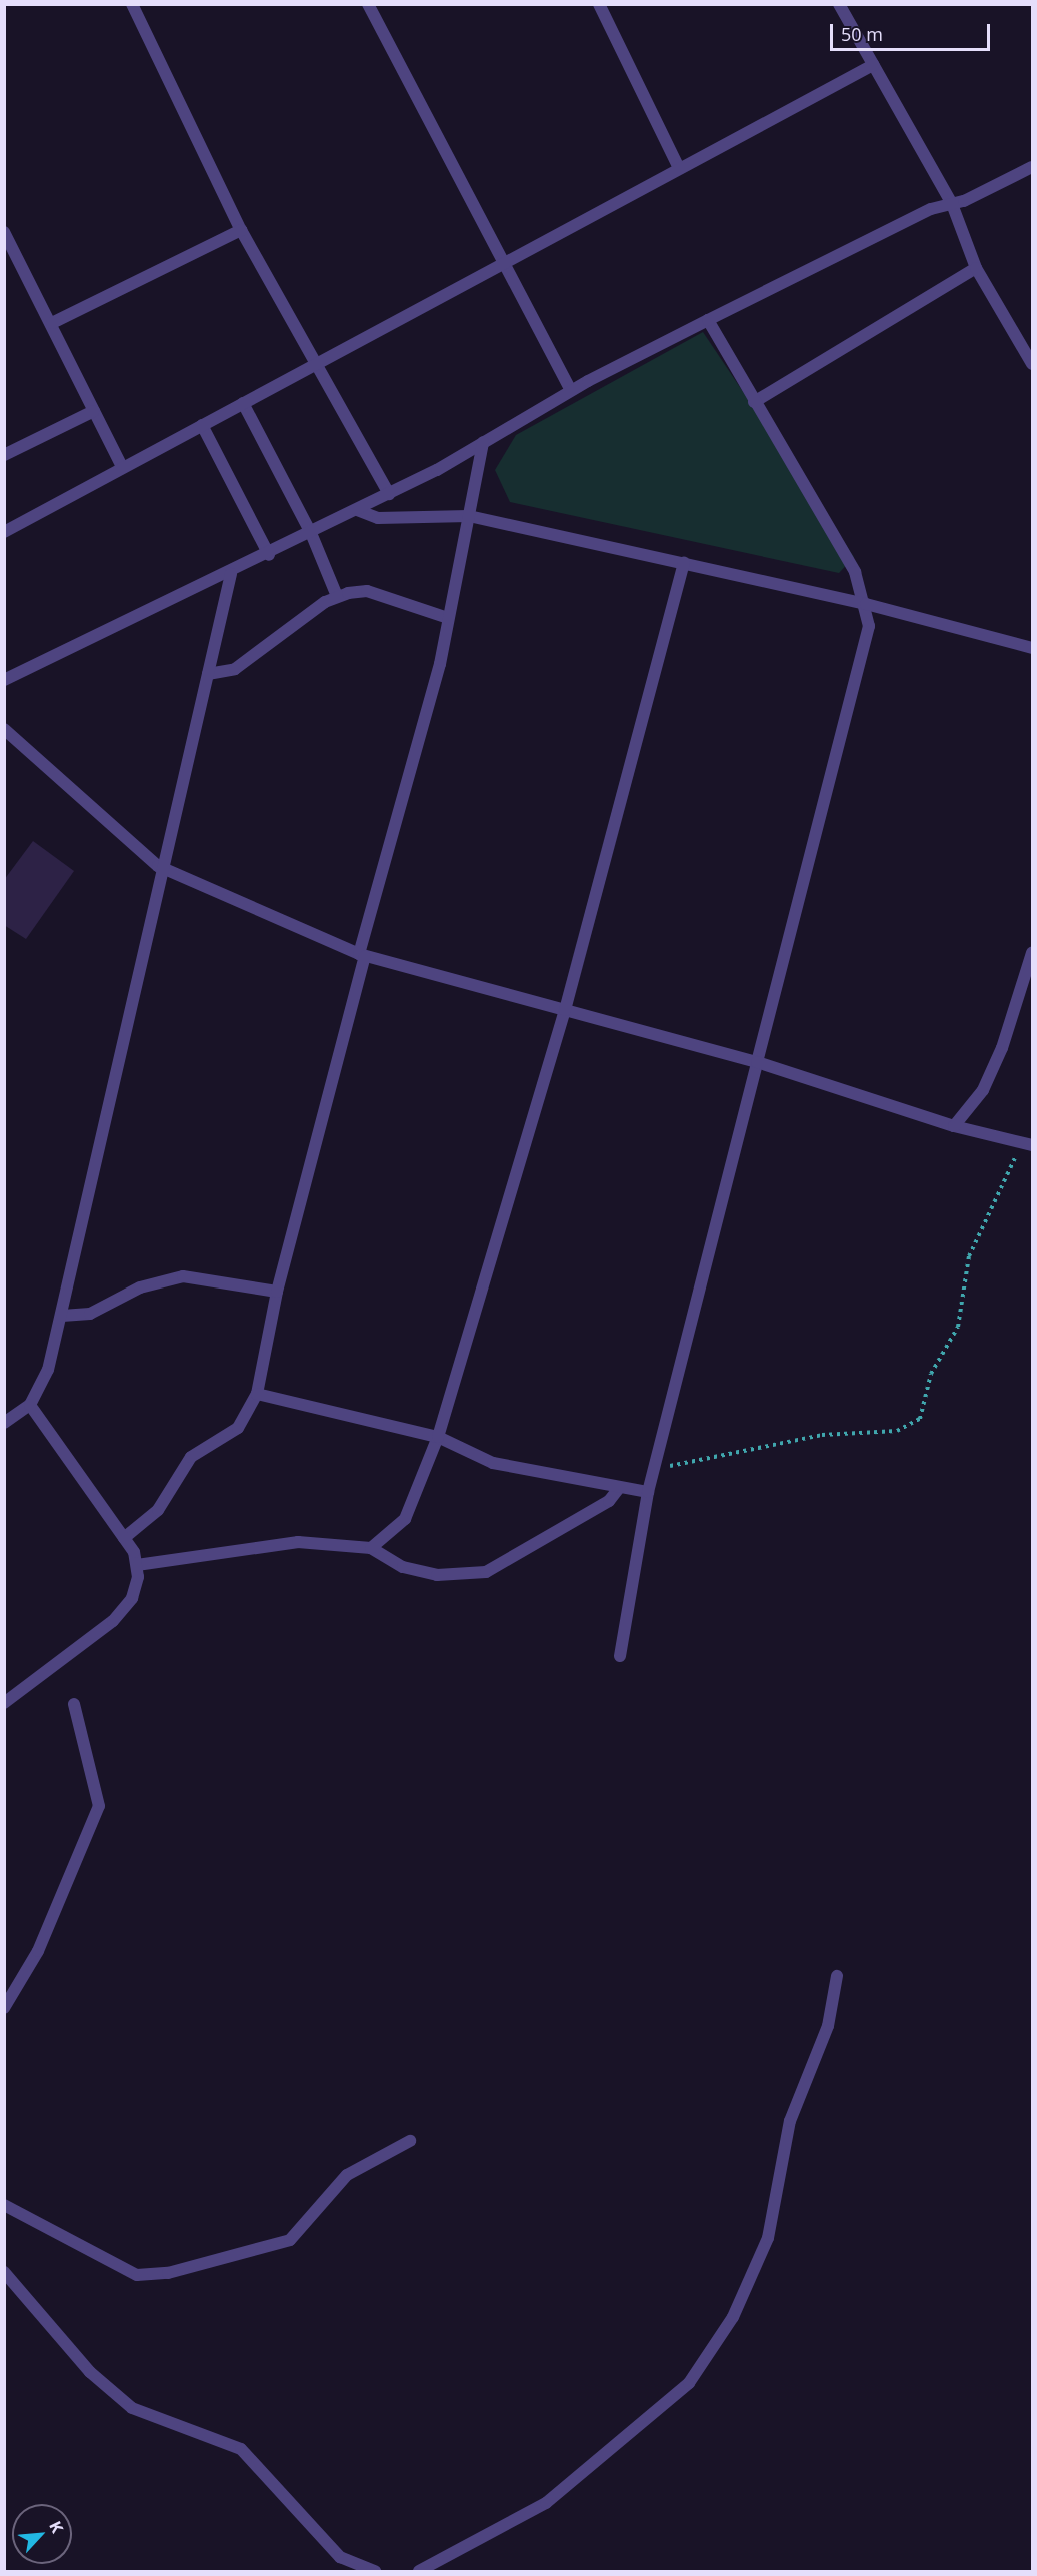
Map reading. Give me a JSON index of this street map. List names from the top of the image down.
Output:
{
  "scale_bar": "50 m",
  "north": "top right"
}
